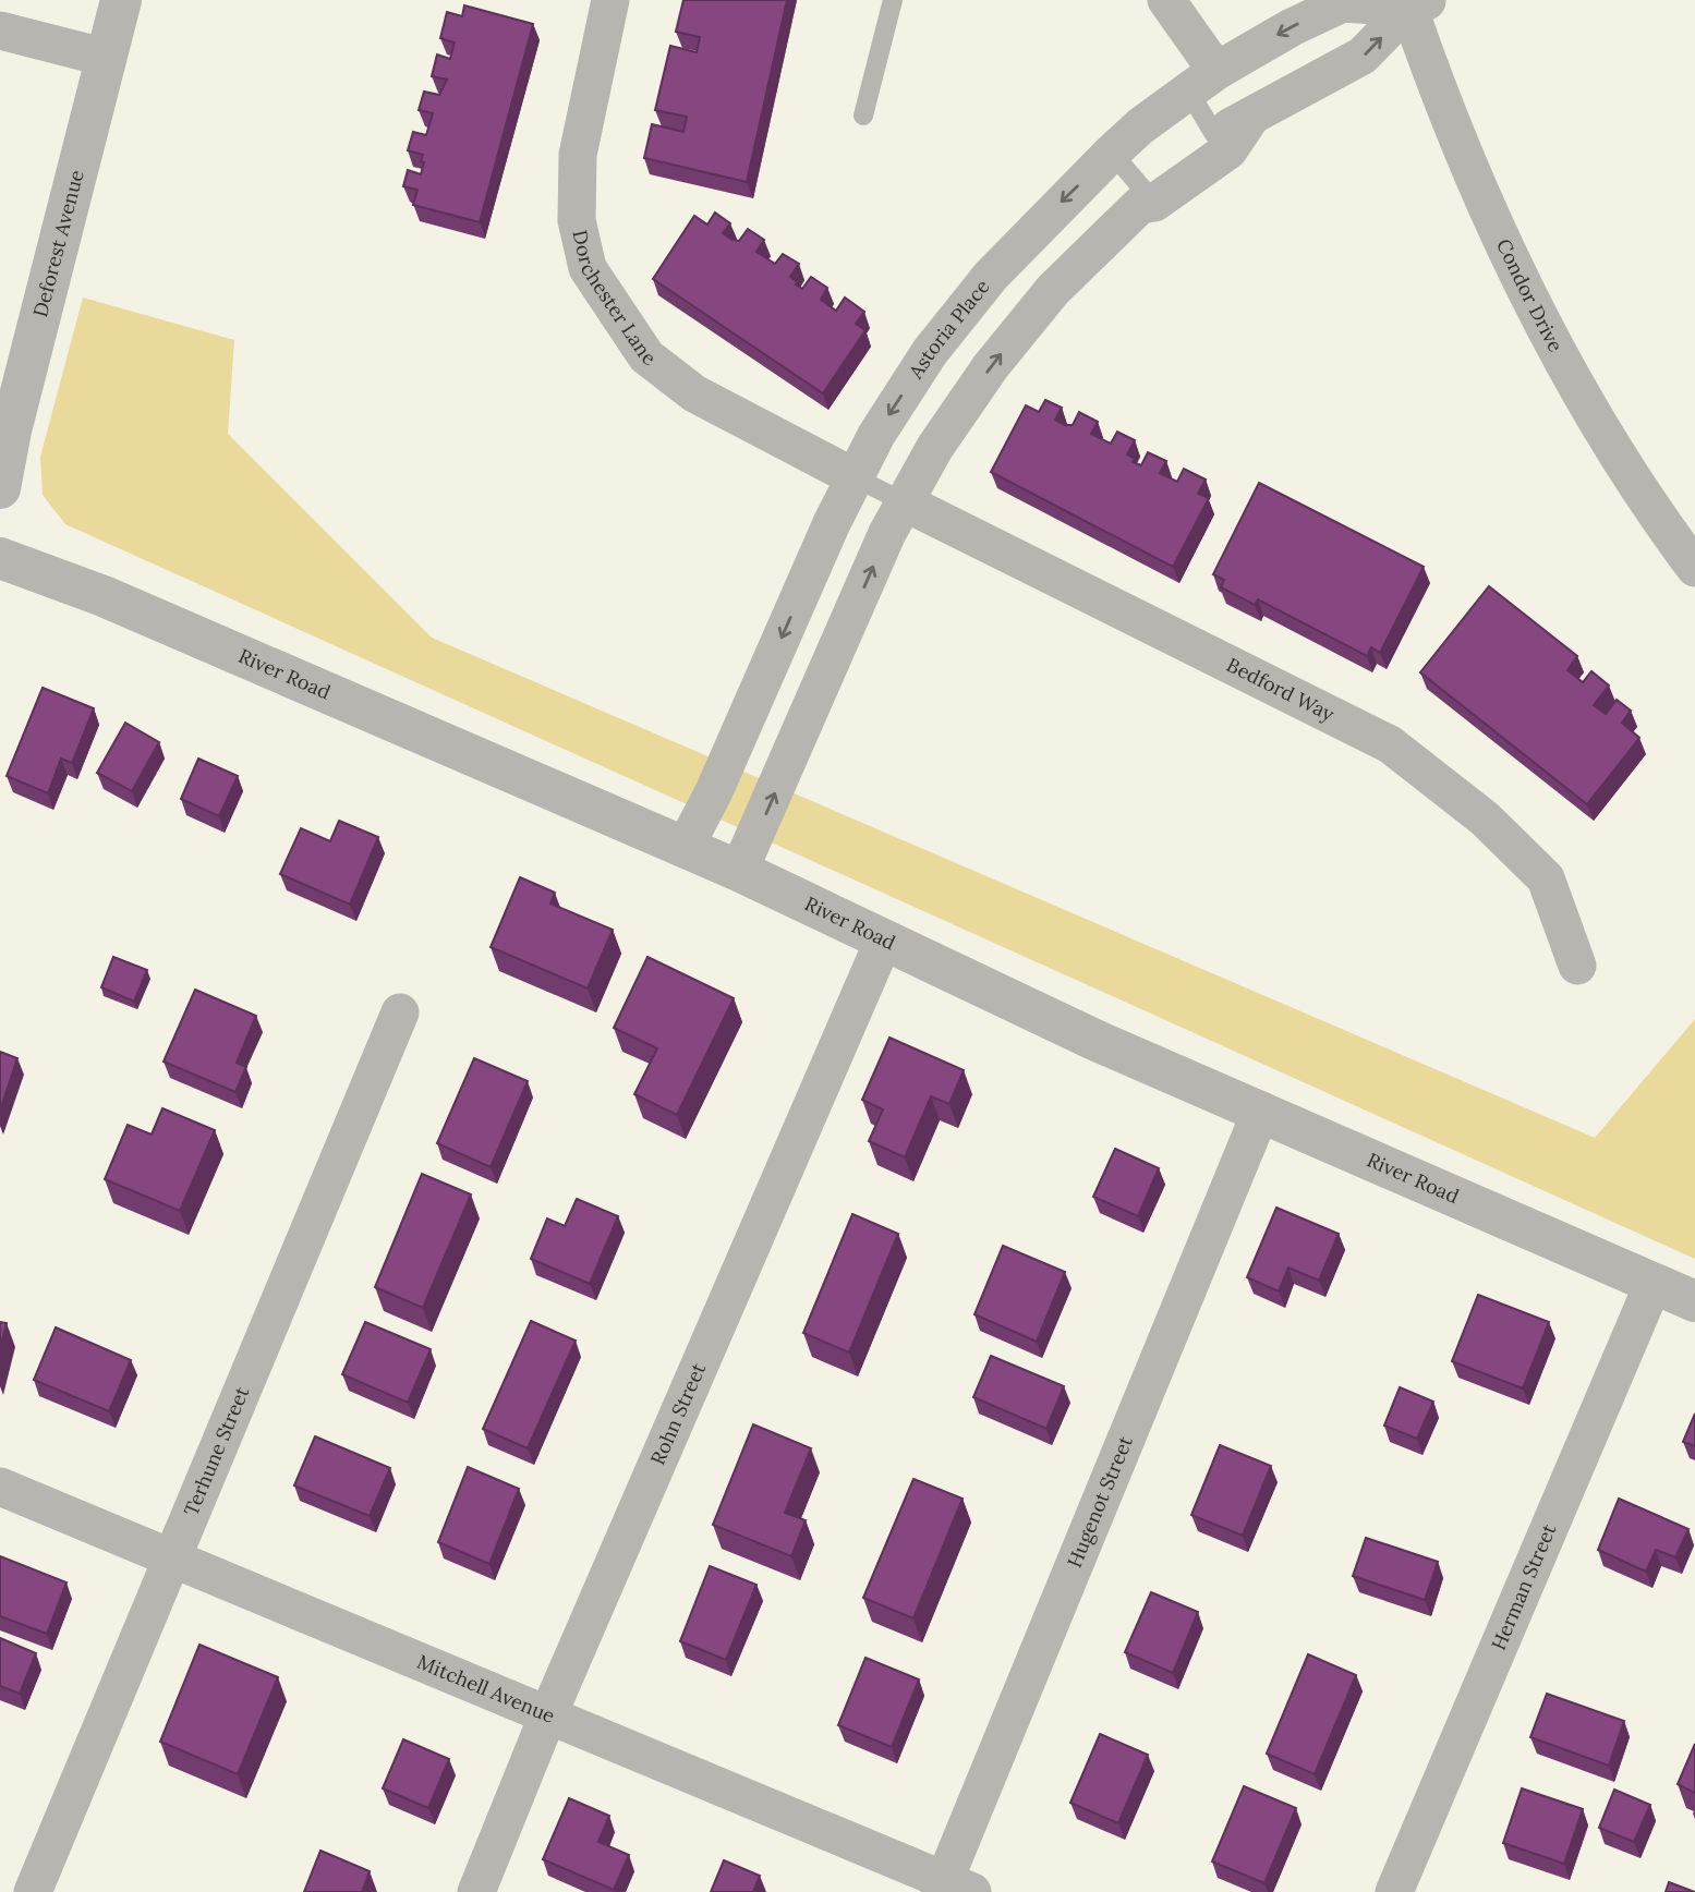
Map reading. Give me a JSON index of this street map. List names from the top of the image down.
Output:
{
  "streets": {
    "street": [
      "Deforest Avenue",
      "Dorchester Lane",
      "Condor Drive",
      "Astoria Place",
      "River Road",
      "Bedford Way",
      "Rohn Street",
      "Terhune Street",
      "Hugenot Street",
      "Herman Street",
      "Mitchell Avenue"
    ]
  },
  "crossings": [
    ["Dorchester Lane", "Astoria Place"],
    ["Condor Drive", "Astoria Place"],
    ["Astoria Place", "River Road"],
    ["River Road", "Rohn Street"],
    ["River Road", "Hugenot Street"],
    ["River Road", "Herman Street"],
    ["Rohn Street", "Mitchell Avenue"],
    ["Terhune Street", "Mitchell Avenue"],
    ["Hugenot Street", "Mitchell Avenue"]
  ]
}
